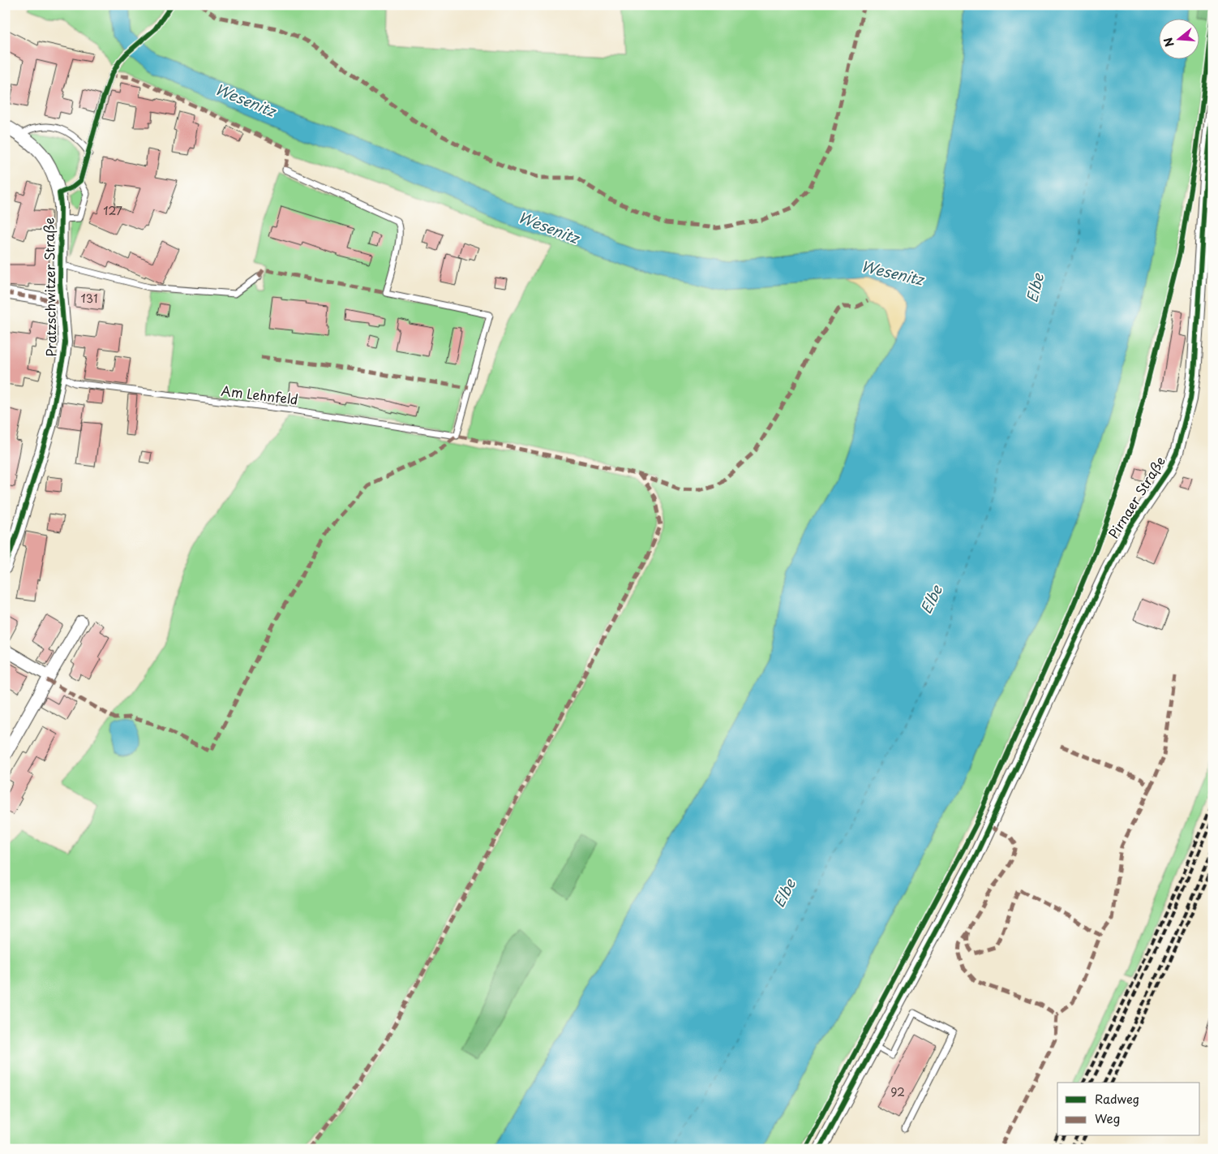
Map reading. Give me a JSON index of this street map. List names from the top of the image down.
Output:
{
  "streets": {
    "street": ["Pratzschwitzer Straße", "Pirnaer Straße"],
    "lane": ["Am Lehnfeld"]
  },
  "crossings": [
    ["Pratzschwitzer Straße", "Am Lehnfeld"]
  ],
  "water": ["Wesenitz", "Elbe"],
  "house_numbers": ["127", "131", "92"],
  "legend": ["Radweg", "Weg"],
  "north": "left"
}
